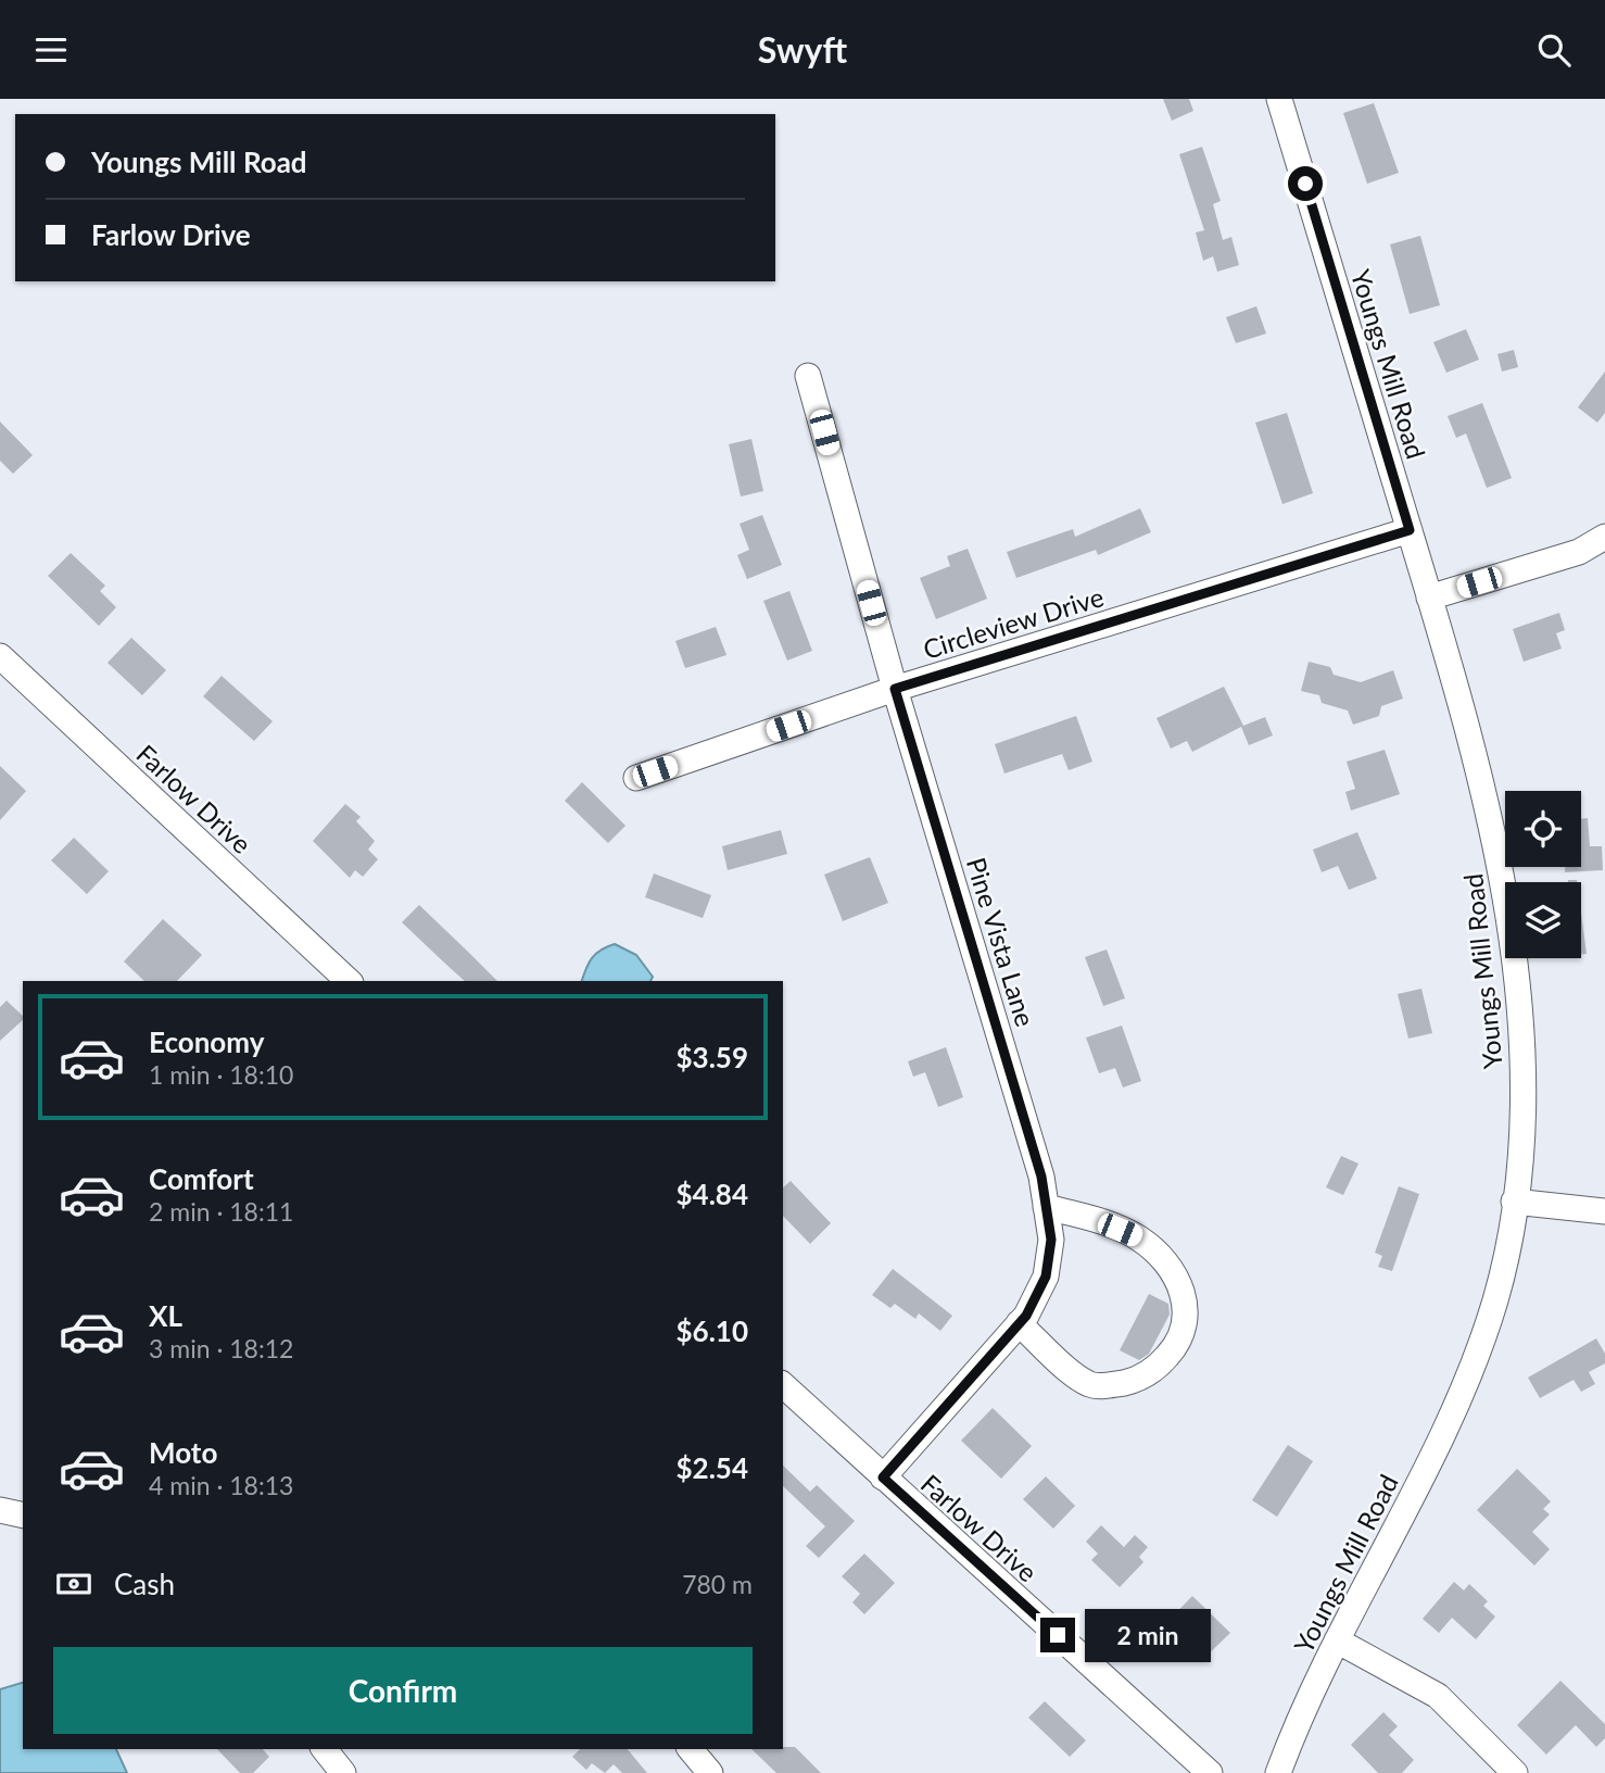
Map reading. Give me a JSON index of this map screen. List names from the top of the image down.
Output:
{
  "streets": {
    "street": [
      "Youngs Mill Road",
      "Circleview Drive",
      "Farlow Drive",
      "Pine Vista Lane"
    ]
  },
  "crossings": [
    ["Youngs Mill Road", "Circleview Drive"],
    ["Circleview Drive", "Pine Vista Lane"],
    ["Farlow Drive", "Pine Vista Lane"]
  ],
  "page": {
    "header": "Swyft",
    "banner": ["Youngs Mill Road", "Farlow Drive"],
    "list": [
      {
        "name": "Economy",
        "note": "1 min · 18:10",
        "value": "$3.59"
      },
      {
        "name": "Comfort",
        "note": "2 min · 18:11",
        "value": "$4.84"
      },
      {
        "name": "XL",
        "note": "3 min · 18:12",
        "value": "$6.10"
      },
      {
        "name": "Moto",
        "note": "4 min · 18:13",
        "value": "$2.54"
      }
    ],
    "pay": ["Cash", "780 m"],
    "bubble": "2 min",
    "buttons": "Confirm"
  }
}
